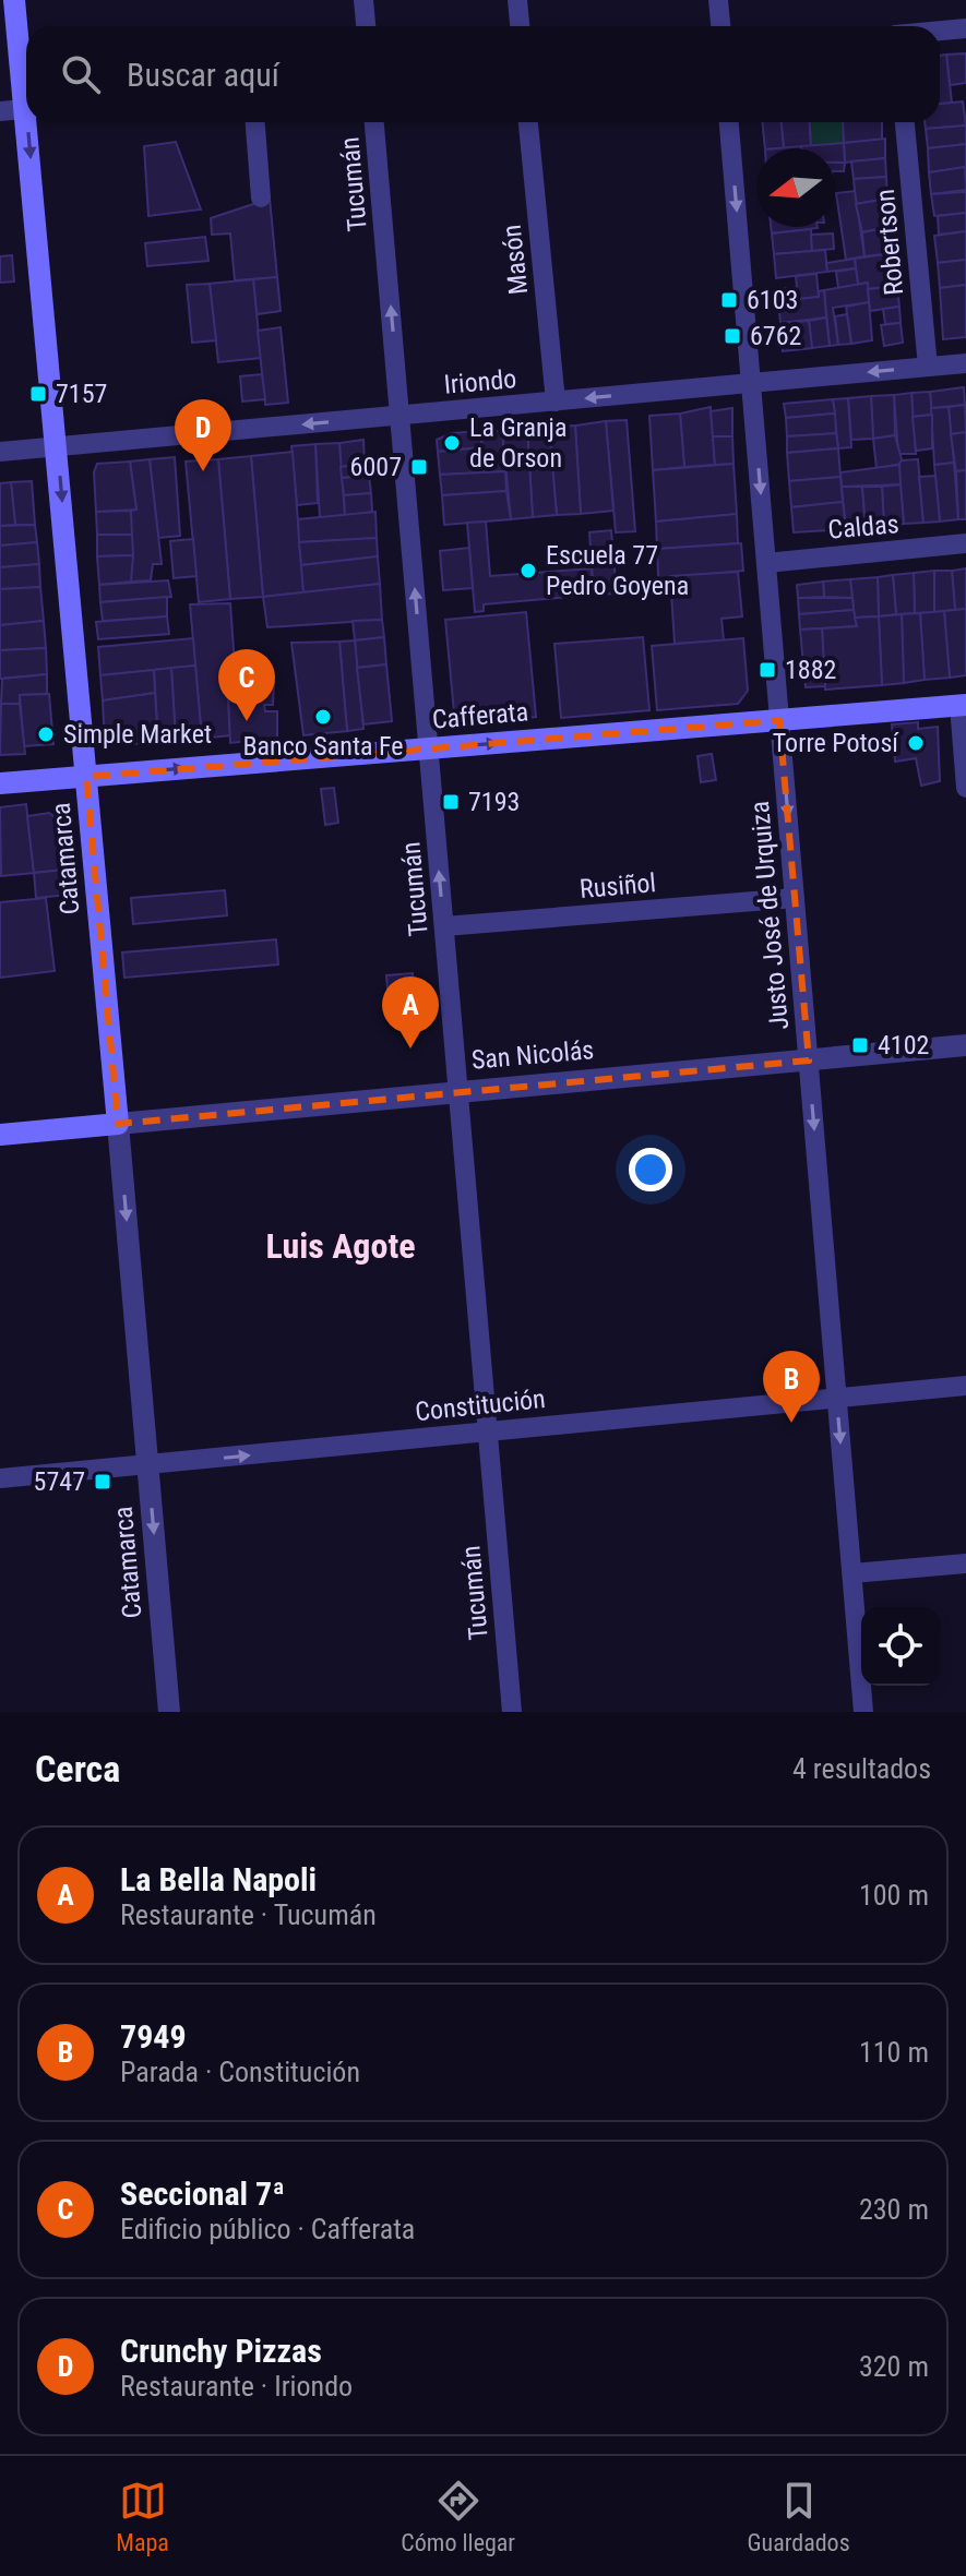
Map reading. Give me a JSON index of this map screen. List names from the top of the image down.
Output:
{
  "streets": {
    "main road": ["Cafferata", "Catamarca", "San Nicolás"],
    "street": [
      "Tucumán",
      "Robertson",
      "Masón",
      "Iriondo",
      "Caldas",
      "Rusiñol",
      "Justo José de Urquiza",
      "Constitución"
    ]
  },
  "crossings": [
    ["Tucumán", "Iriondo"],
    ["Tucumán", "Cafferata"],
    ["Tucumán", "Rusiñol"],
    ["Tucumán", "San Nicolás"],
    ["Tucumán", "Constitución"],
    ["Robertson", "Iriondo"],
    ["Masón", "Iriondo"],
    ["Iriondo", "Catamarca"],
    ["Iriondo", "Justo José de Urquiza"],
    ["Caldas", "Justo José de Urquiza"],
    ["Cafferata", "Catamarca"],
    ["Cafferata", "Justo José de Urquiza"],
    ["Catamarca", "San Nicolás"],
    ["Catamarca", "Constitución"],
    ["Rusiñol", "Justo José de Urquiza"],
    ["Justo José de Urquiza", "San Nicolás"],
    ["Justo José de Urquiza", "Constitución"]
  ],
  "one_way": [
    "Tucumán",
    "Iriondo",
    "Cafferata",
    "Catamarca",
    "Justo José de Urquiza",
    "Constitución"
  ],
  "districts": ["Luis Agote"],
  "places": {
    "transit": [
      "6103",
      "6762",
      "7157",
      "6007",
      "1882",
      "7193",
      "4102",
      "5747"
    ],
    "other": [
      "La Granja de Orson",
      "Escuela 77 Pedro Goyena",
      "Banco Santa Fe",
      "Simple Market",
      "Torre Potosí"
    ]
  },
  "north": "left",
  "page": {
    "search": "Buscar aquí",
    "pins": [
      "D",
      "C",
      "A",
      "B"
    ],
    "heading": ["Cerca", "4 resultados"],
    "list": [
      {
        "mark": "A",
        "name": "La Bella Napoli",
        "note": "Restaurante · Tucumán",
        "value": "100 m"
      },
      {
        "mark": "B",
        "name": "7949",
        "note": "Parada · Constitución",
        "value": "110 m"
      },
      {
        "mark": "C",
        "name": "Seccional 7ª",
        "note": "Edificio público · Cafferata",
        "value": "230 m"
      },
      {
        "mark": "D",
        "name": "Crunchy Pizzas",
        "note": "Restaurante · Iriondo",
        "value": "320 m"
      }
    ],
    "nav": ["Mapa", "Cómo llegar", "Guardados"]
  }
}
